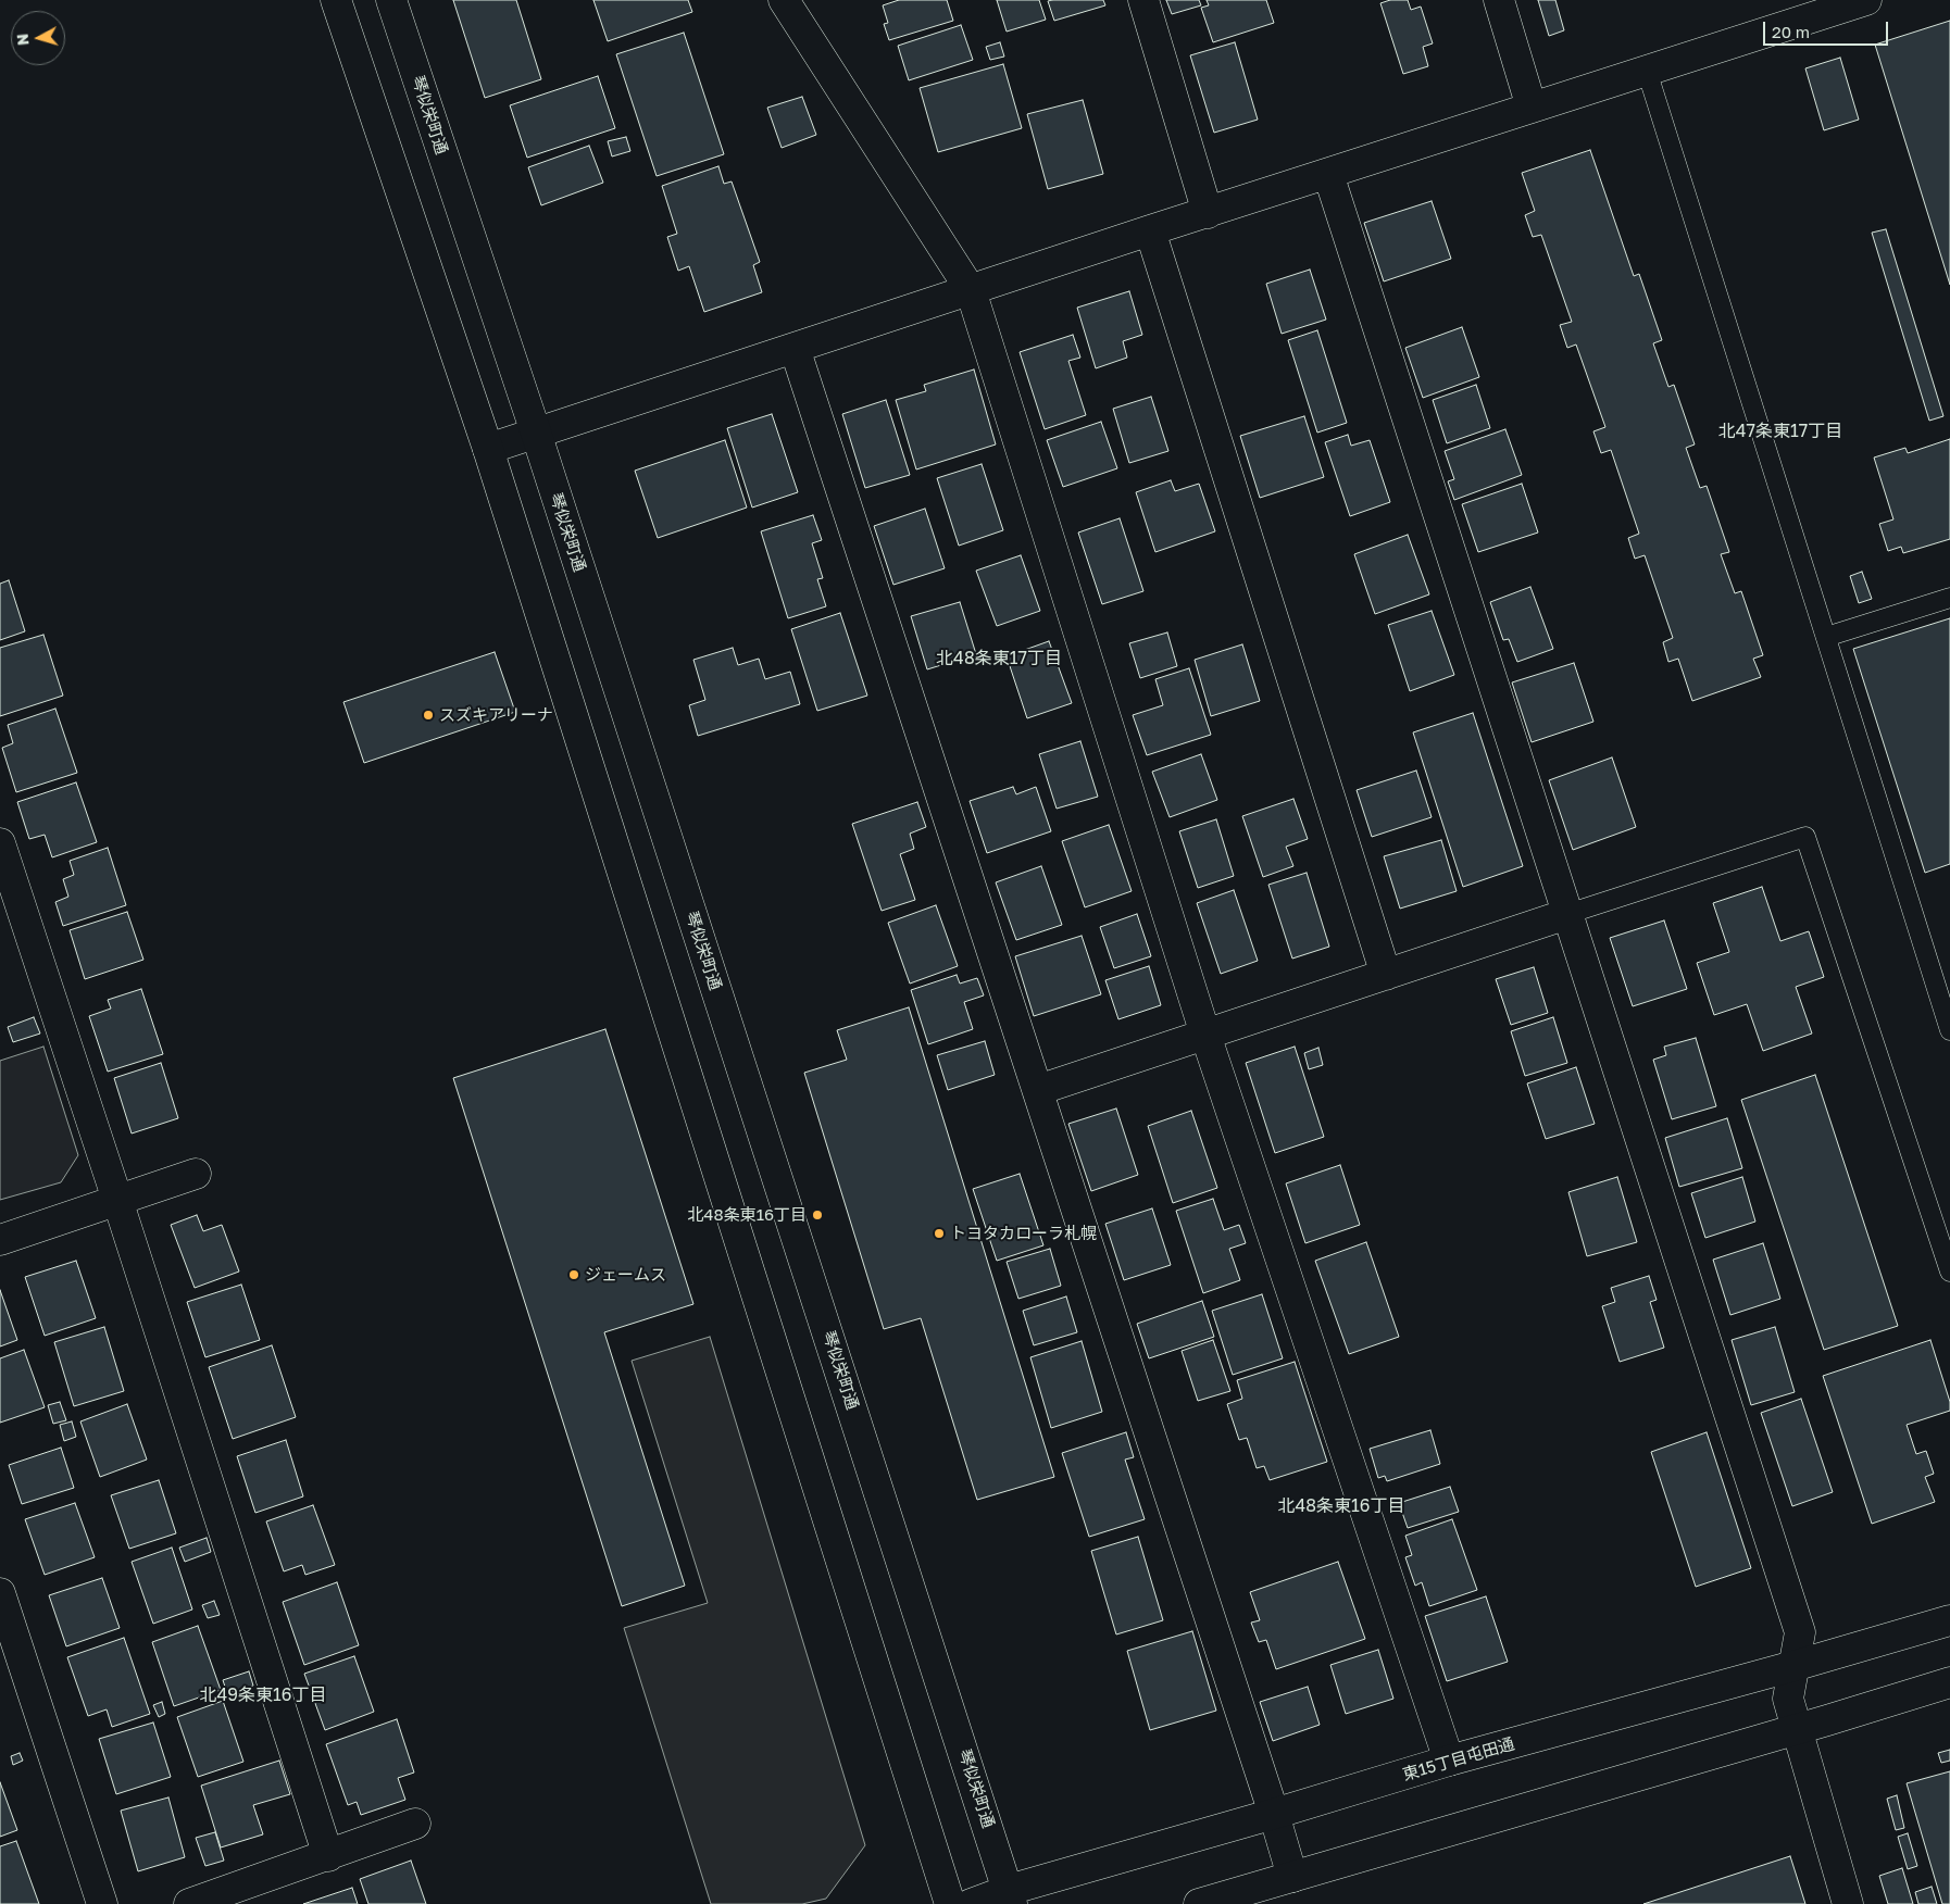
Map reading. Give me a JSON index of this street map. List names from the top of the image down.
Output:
{
  "streets": {
    "street": ["琴似栄町通", "東15丁目屯田通"]
  },
  "crossings": [
    ["琴似栄町通", "東15丁目屯田通"]
  ],
  "districts": [
    "北47条東17丁目",
    "北48条東17丁目",
    "北48条東16丁目",
    "北49条東16丁目"
  ],
  "places": [
    "スズキアリーナ",
    "北48条東16丁目",
    "トヨタカローラ札幌",
    "ジェームス"
  ],
  "scale_bar": "20 m",
  "north": "left"
}
